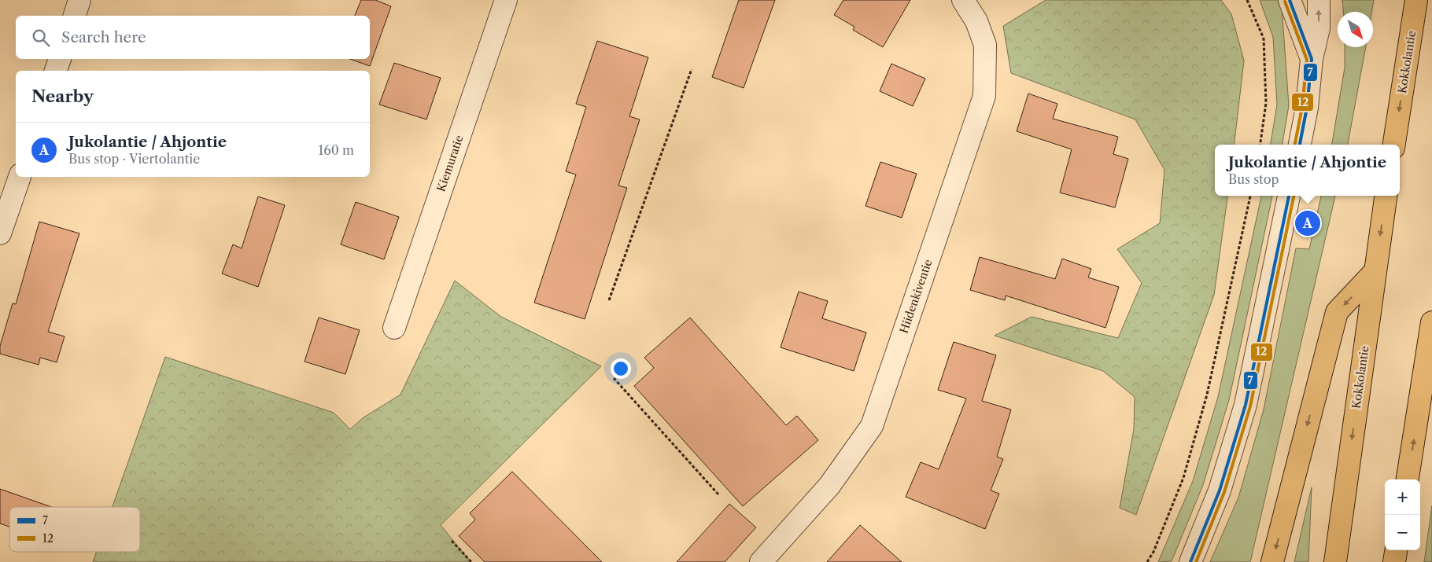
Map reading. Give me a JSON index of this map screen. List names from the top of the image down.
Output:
{
  "streets": {
    "highway": ["Kokkolantie"],
    "street": ["Kiemuratie", "Hiidenkiventie"]
  },
  "lines": ["transit line 7", "transit line 12"],
  "legend": ["7", "12"],
  "north": "bottom right",
  "page": {
    "search": "Search here",
    "heading": "Nearby",
    "list": [
      {
        "mark": "A",
        "name": "Jukolantie / Ahjontie",
        "note": "Bus stop · Viertolantie",
        "value": "160 m"
      }
    ],
    "popup": ["Jukolantie / Ahjontie", "Bus stop"],
    "pins": "A",
    "map_buttons": ["+", "−"]
  }
}
